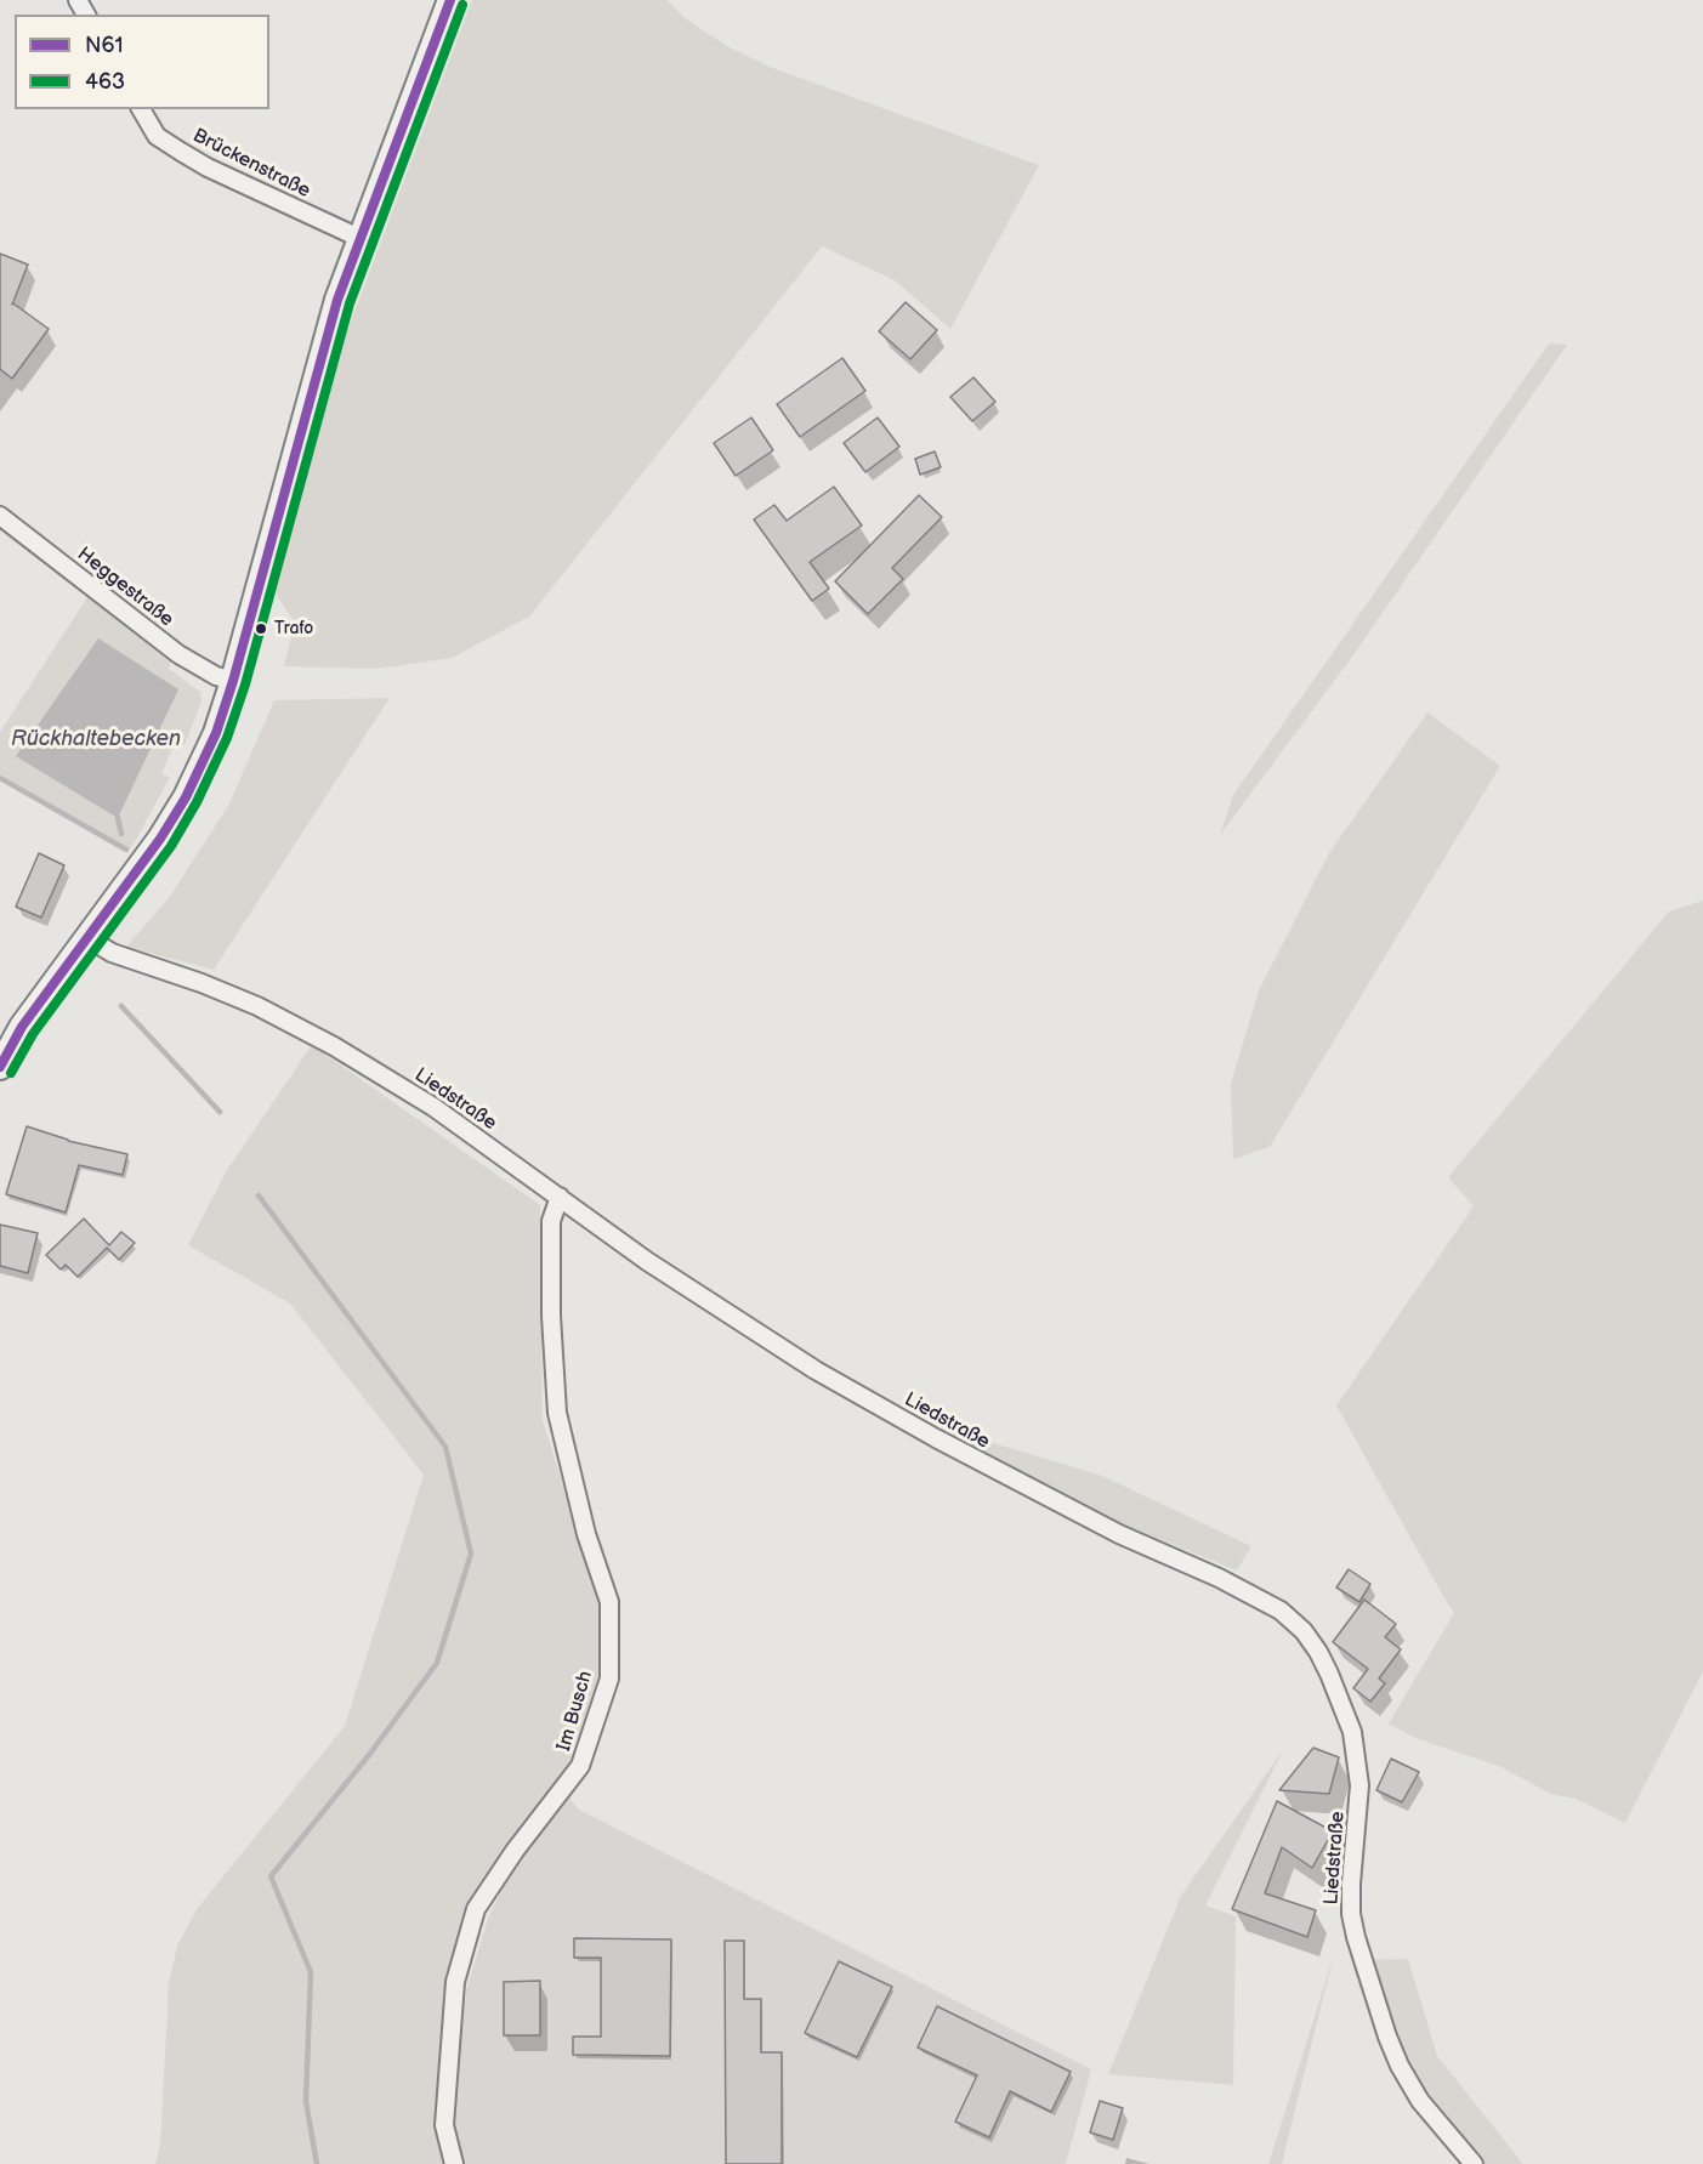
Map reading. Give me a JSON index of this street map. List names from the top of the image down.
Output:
{
  "streets": {
    "street": [
      "Brückenstraße",
      "Heggestraße",
      "Liedstraße",
      "Im Busch"
    ]
  },
  "crossings": [
    ["Liedstraße", "Im Busch"]
  ],
  "water": ["Rückhaltebecken"],
  "places": ["Trafo"],
  "lines": ["transit line N61", "transit line 463"],
  "legend": ["N61", "463"]
}
